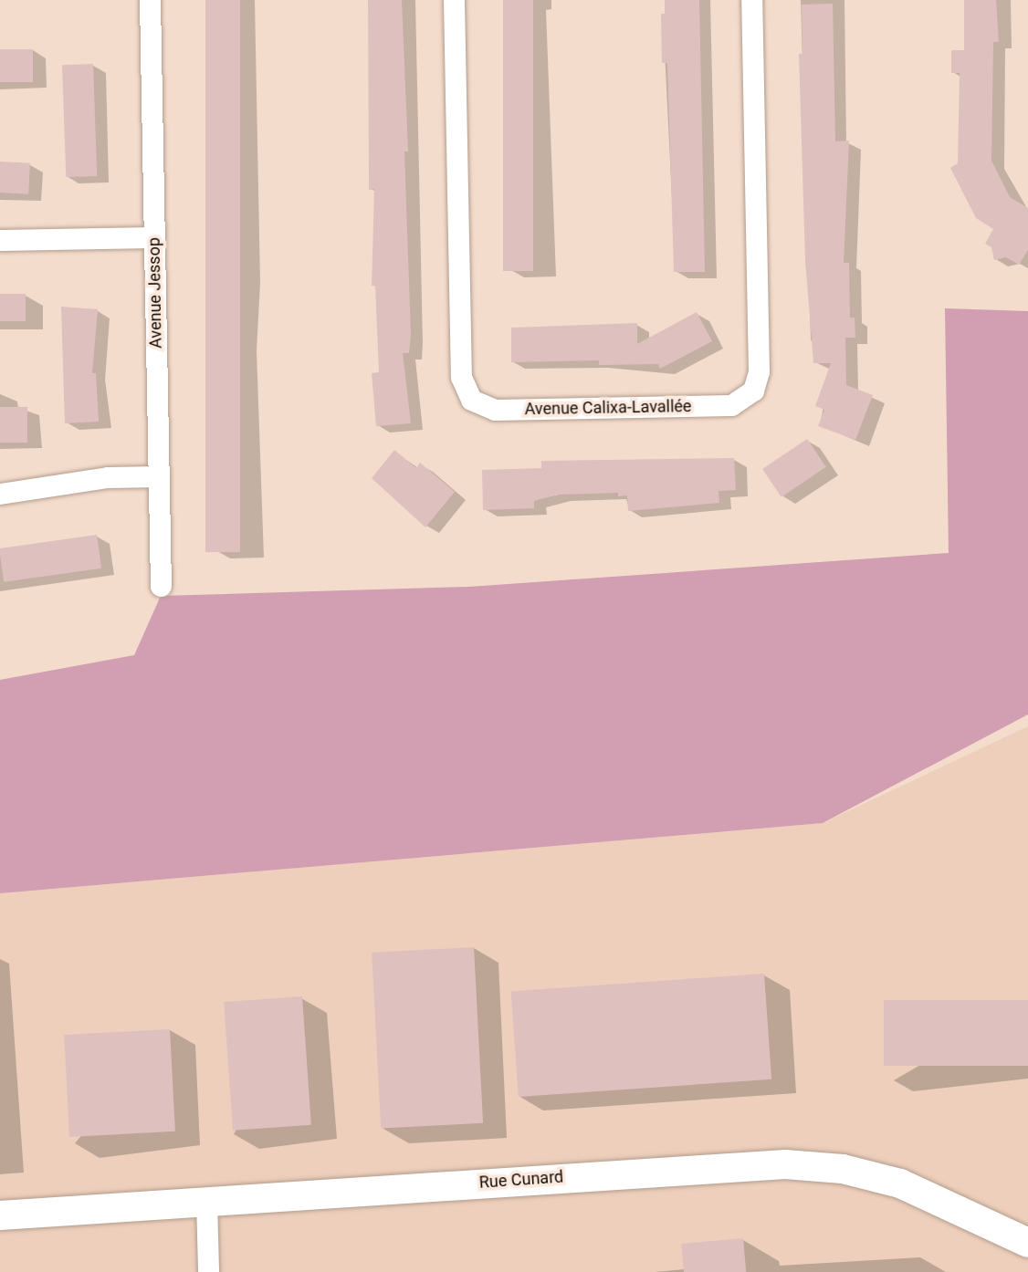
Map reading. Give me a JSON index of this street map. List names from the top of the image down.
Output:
{
  "streets": {
    "street": ["Avenue Jessop", "Avenue Calixa-Lavallée", "Rue Cunard"]
  }
}
